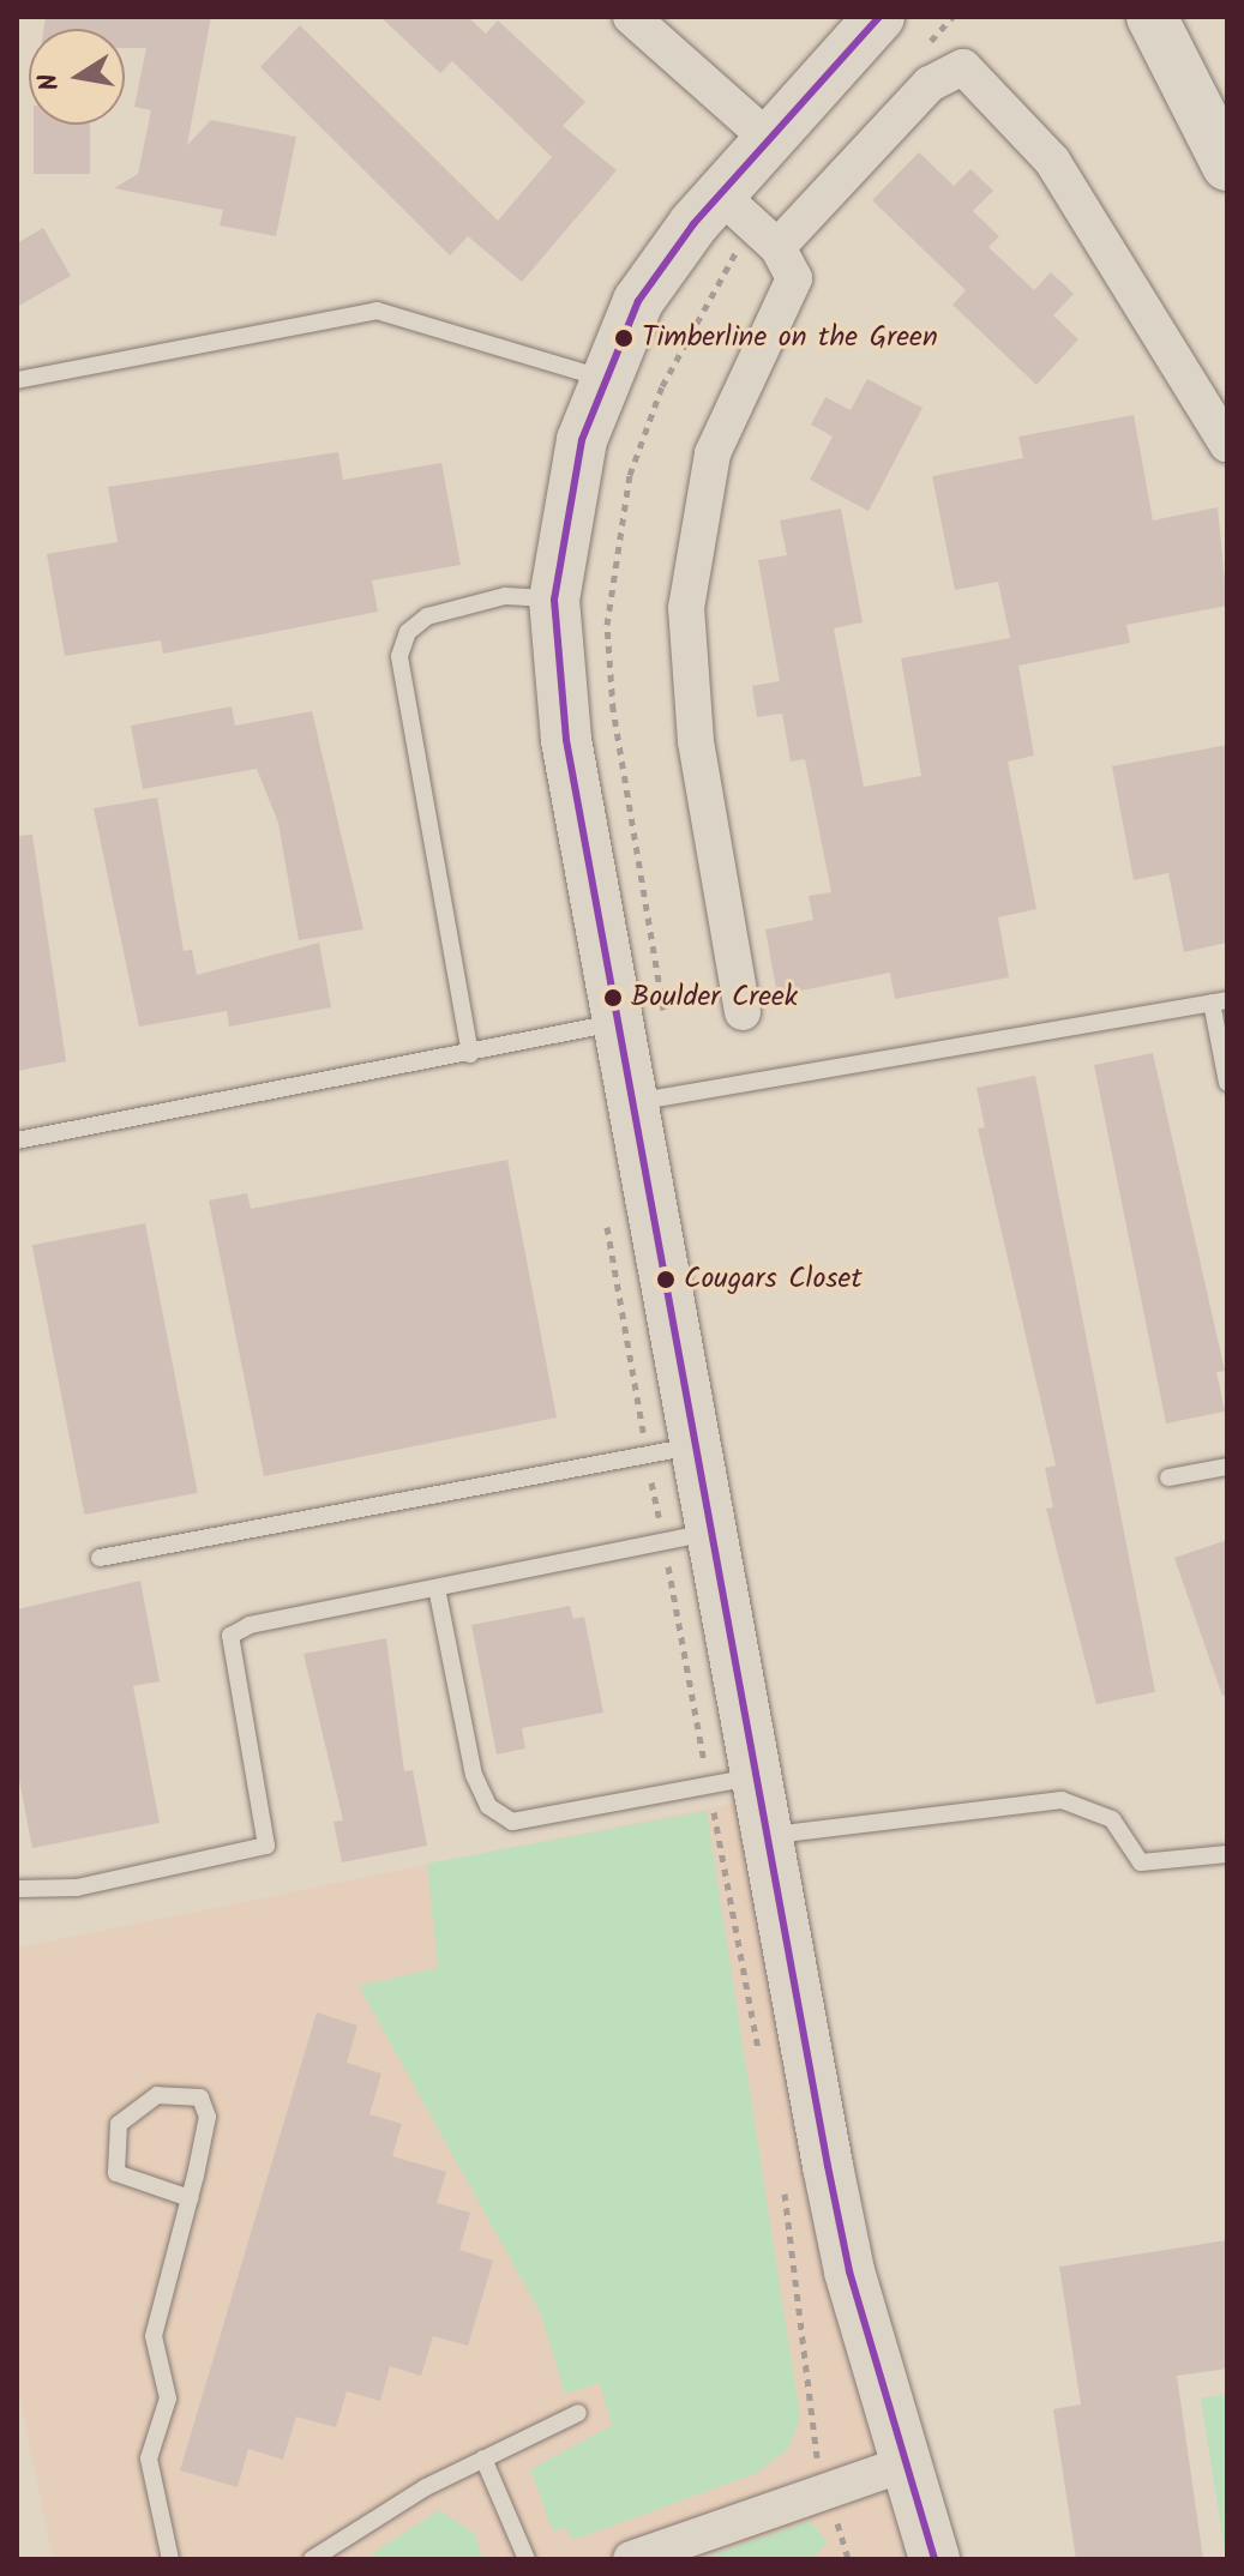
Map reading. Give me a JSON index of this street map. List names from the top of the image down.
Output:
{
  "places": ["Timberline on the Green", "Boulder Creek", "Cougars Closet"],
  "north": "left"
}
